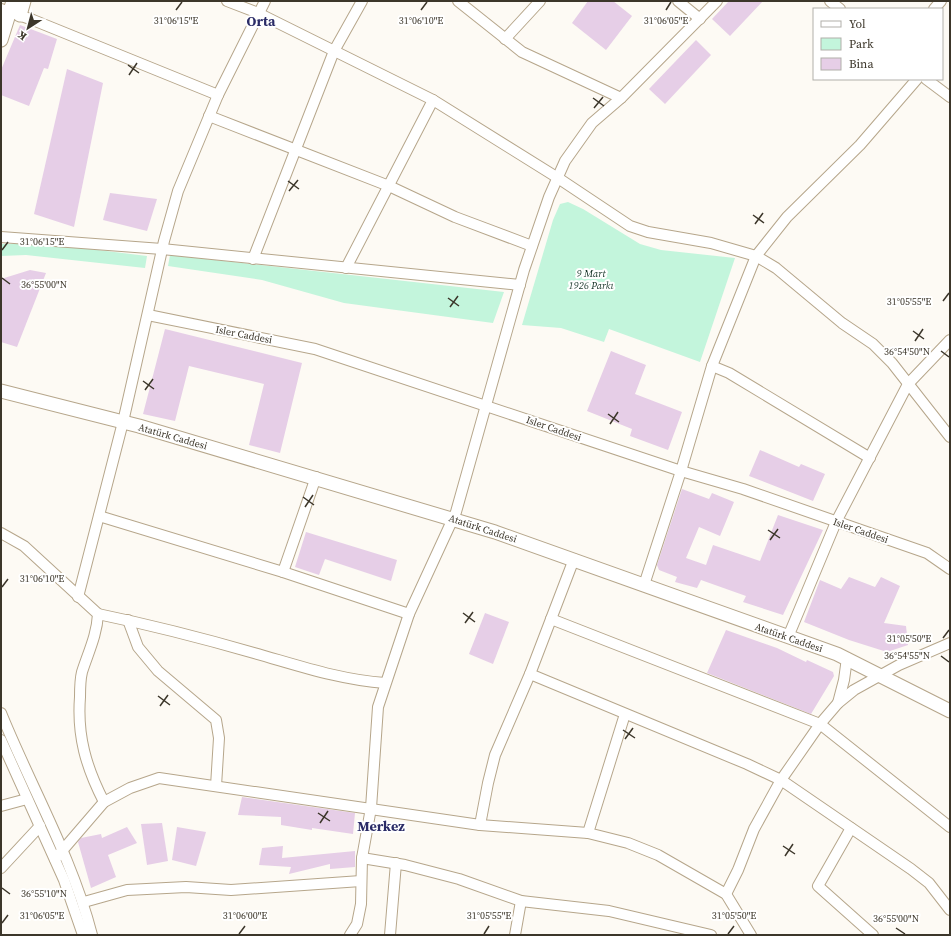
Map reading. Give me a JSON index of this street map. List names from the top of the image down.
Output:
{
  "streets": {
    "main road": ["Atatürk Caddesi"],
    "street": ["Isler Caddesi"]
  },
  "districts": ["Orta", "Merkez"],
  "parks": ["9 Mart 1926 Parkı"],
  "legend": ["Yol", "Park", "Bina"],
  "north": "bottom left",
  "coordinates": [
    "31°06'15\"E",
    "31°06'10\"E",
    "31°06'05\"E",
    "36°55'00\"N",
    "31°05'55\"E",
    "36°54'50\"N",
    "31°05'50\"E",
    "36°54'55\"N",
    "36°55'10\"N",
    "31°06'00\"E"
  ]
}
